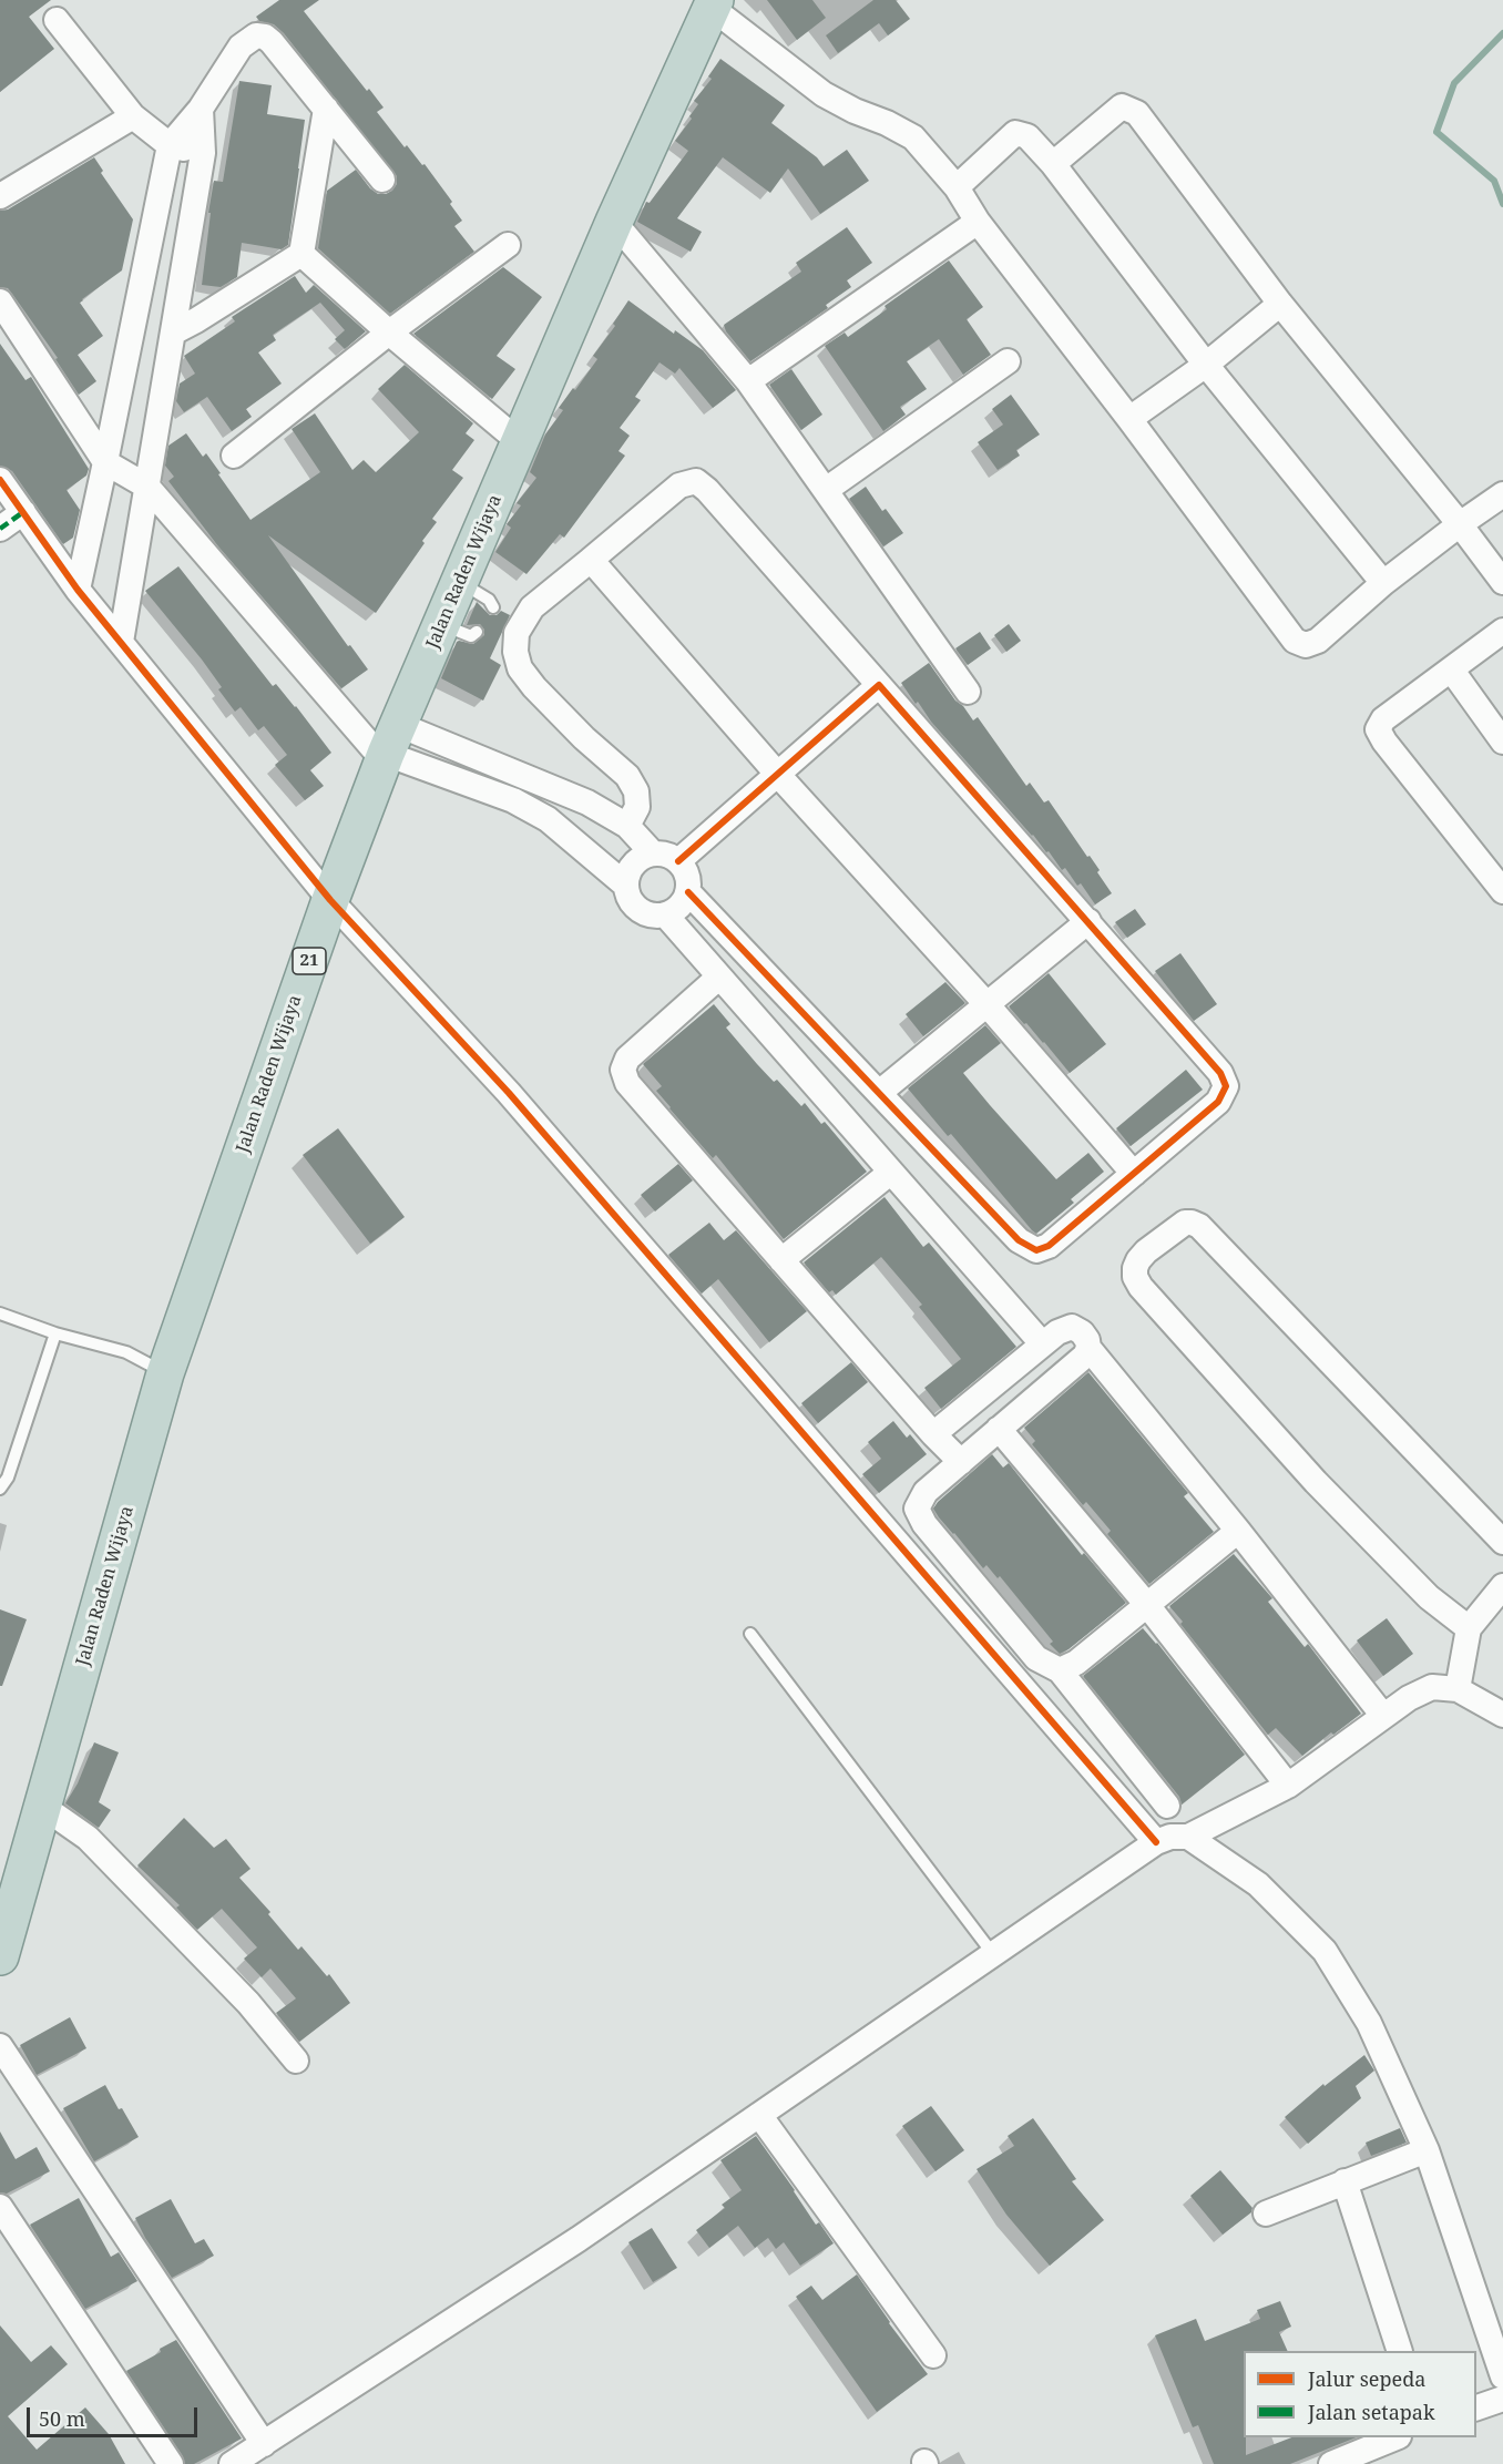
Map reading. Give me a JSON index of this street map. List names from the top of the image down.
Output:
{
  "streets": {
    "highway": ["Jalan Raden Wijaya", "21"]
  },
  "legend": ["Jalur sepeda", "Jalan setapak"],
  "scale_bar": "50 m"
}
